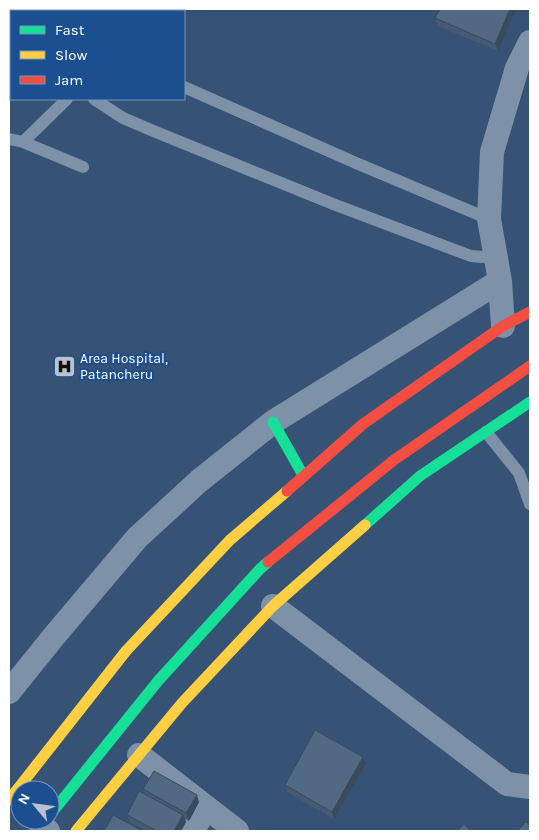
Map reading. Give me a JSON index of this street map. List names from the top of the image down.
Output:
{
  "places": {
    "hospital": ["Area Hospital, Patancheru"]
  },
  "legend": ["Fast", "Slow", "Jam"],
  "north": "top left"
}
